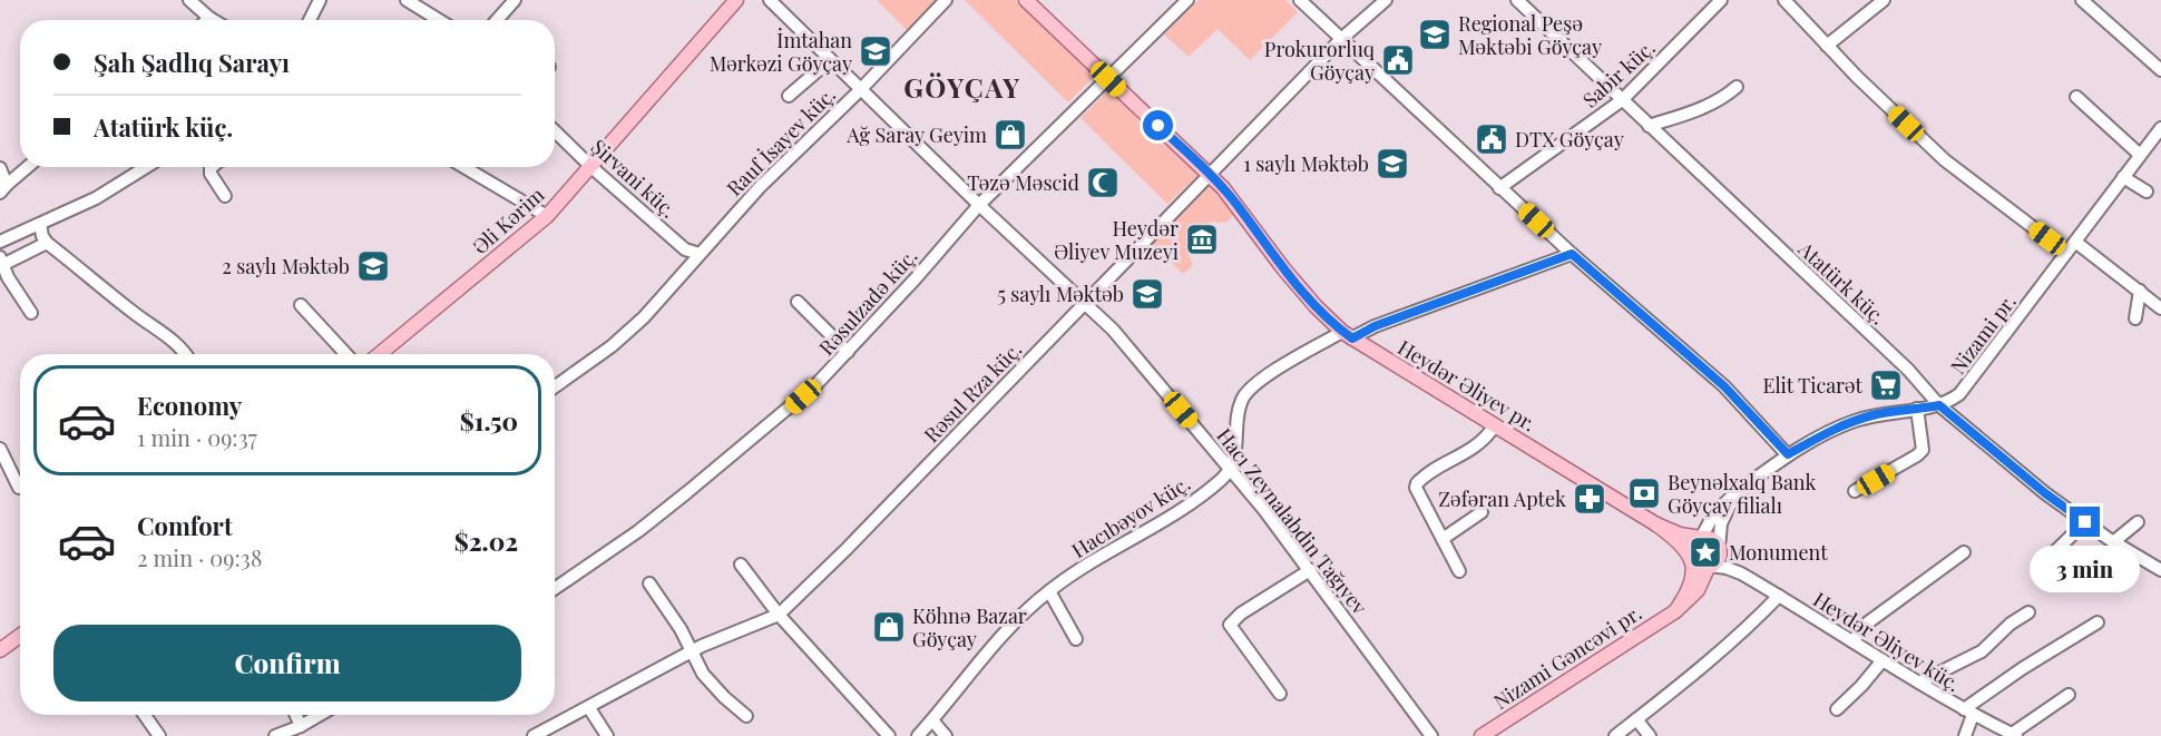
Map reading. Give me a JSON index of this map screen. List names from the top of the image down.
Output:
{
  "streets": {
    "main road": ["Əli Kərim", "Heydər Əliyev pr.", "Nizami Gəncəvi pr."],
    "street": [
      "Sabir küç.",
      "Rauf İsayev küç.",
      "Şirvani küç.",
      "Atatürk küç.",
      "Rəsulzadə küç.",
      "Nizami pr.",
      "Rəsul Rza küç.",
      "Hacıbəyov küç.",
      "Hacı Zeynalabdin Tağıyev",
      "Heydər Əliyev küç."
    ]
  },
  "crossings": [
    ["Sabir küç.", "Atatürk küç."],
    ["Rauf İsayev küç.", "Şirvani küç."],
    ["Rauf İsayev küç.", "Hacı Zeynalabdin Tağıyev"],
    ["Şirvani küç.", "Əli Kərim"],
    ["Atatürk küç.", "Nizami pr."],
    ["Rəsulzadə küç.", "Heydər Əliyev pr."],
    ["Rəsulzadə küç.", "Hacı Zeynalabdin Tağıyev"],
    ["Nizami pr.", "Nizami Gəncəvi pr."],
    ["Heydər Əliyev pr.", "Rəsul Rza küç."],
    ["Rəsul Rza küç.", "Hacı Zeynalabdin Tağıyev"],
    ["Hacıbəyov küç.", "Hacı Zeynalabdin Tağıyev"]
  ],
  "districts": ["GÖYÇAY"],
  "places": {
    "school or university": [
      "Regional Peşə Məktəbi Göyçay",
      "İmtahan Mərkəzi Göyçay",
      "1 saylı Məktəb",
      "2 saylı Məktəb",
      "5 saylı Məktəb"
    ],
    "public building": ["Prokurorluq Göyçay", "DTX Göyçay"],
    "shop": ["Ağ Saray Geyim", "Köhnə Bazar Göyçay"],
    "mosque": ["Təzə Məscid"],
    "museum": ["Heydər Əliyev Muzeyi"],
    "supermarket": ["Elit Ticarət"],
    "bank": ["Beynəlxalq Bank Göyçay filialı"],
    "pharmacy": ["Zəfəran Aptek"],
    "place": ["Monument"]
  },
  "page": {
    "banner": ["Şah Şadlıq Sarayı", "Atatürk küç."],
    "list": [
      {
        "name": "Economy",
        "note": "1 min · 09:37",
        "value": "$1.50"
      },
      {
        "name": "Comfort",
        "note": "2 min · 09:38",
        "value": "$2.02"
      }
    ],
    "bubble": "3 min",
    "buttons": "Confirm"
  }
}
